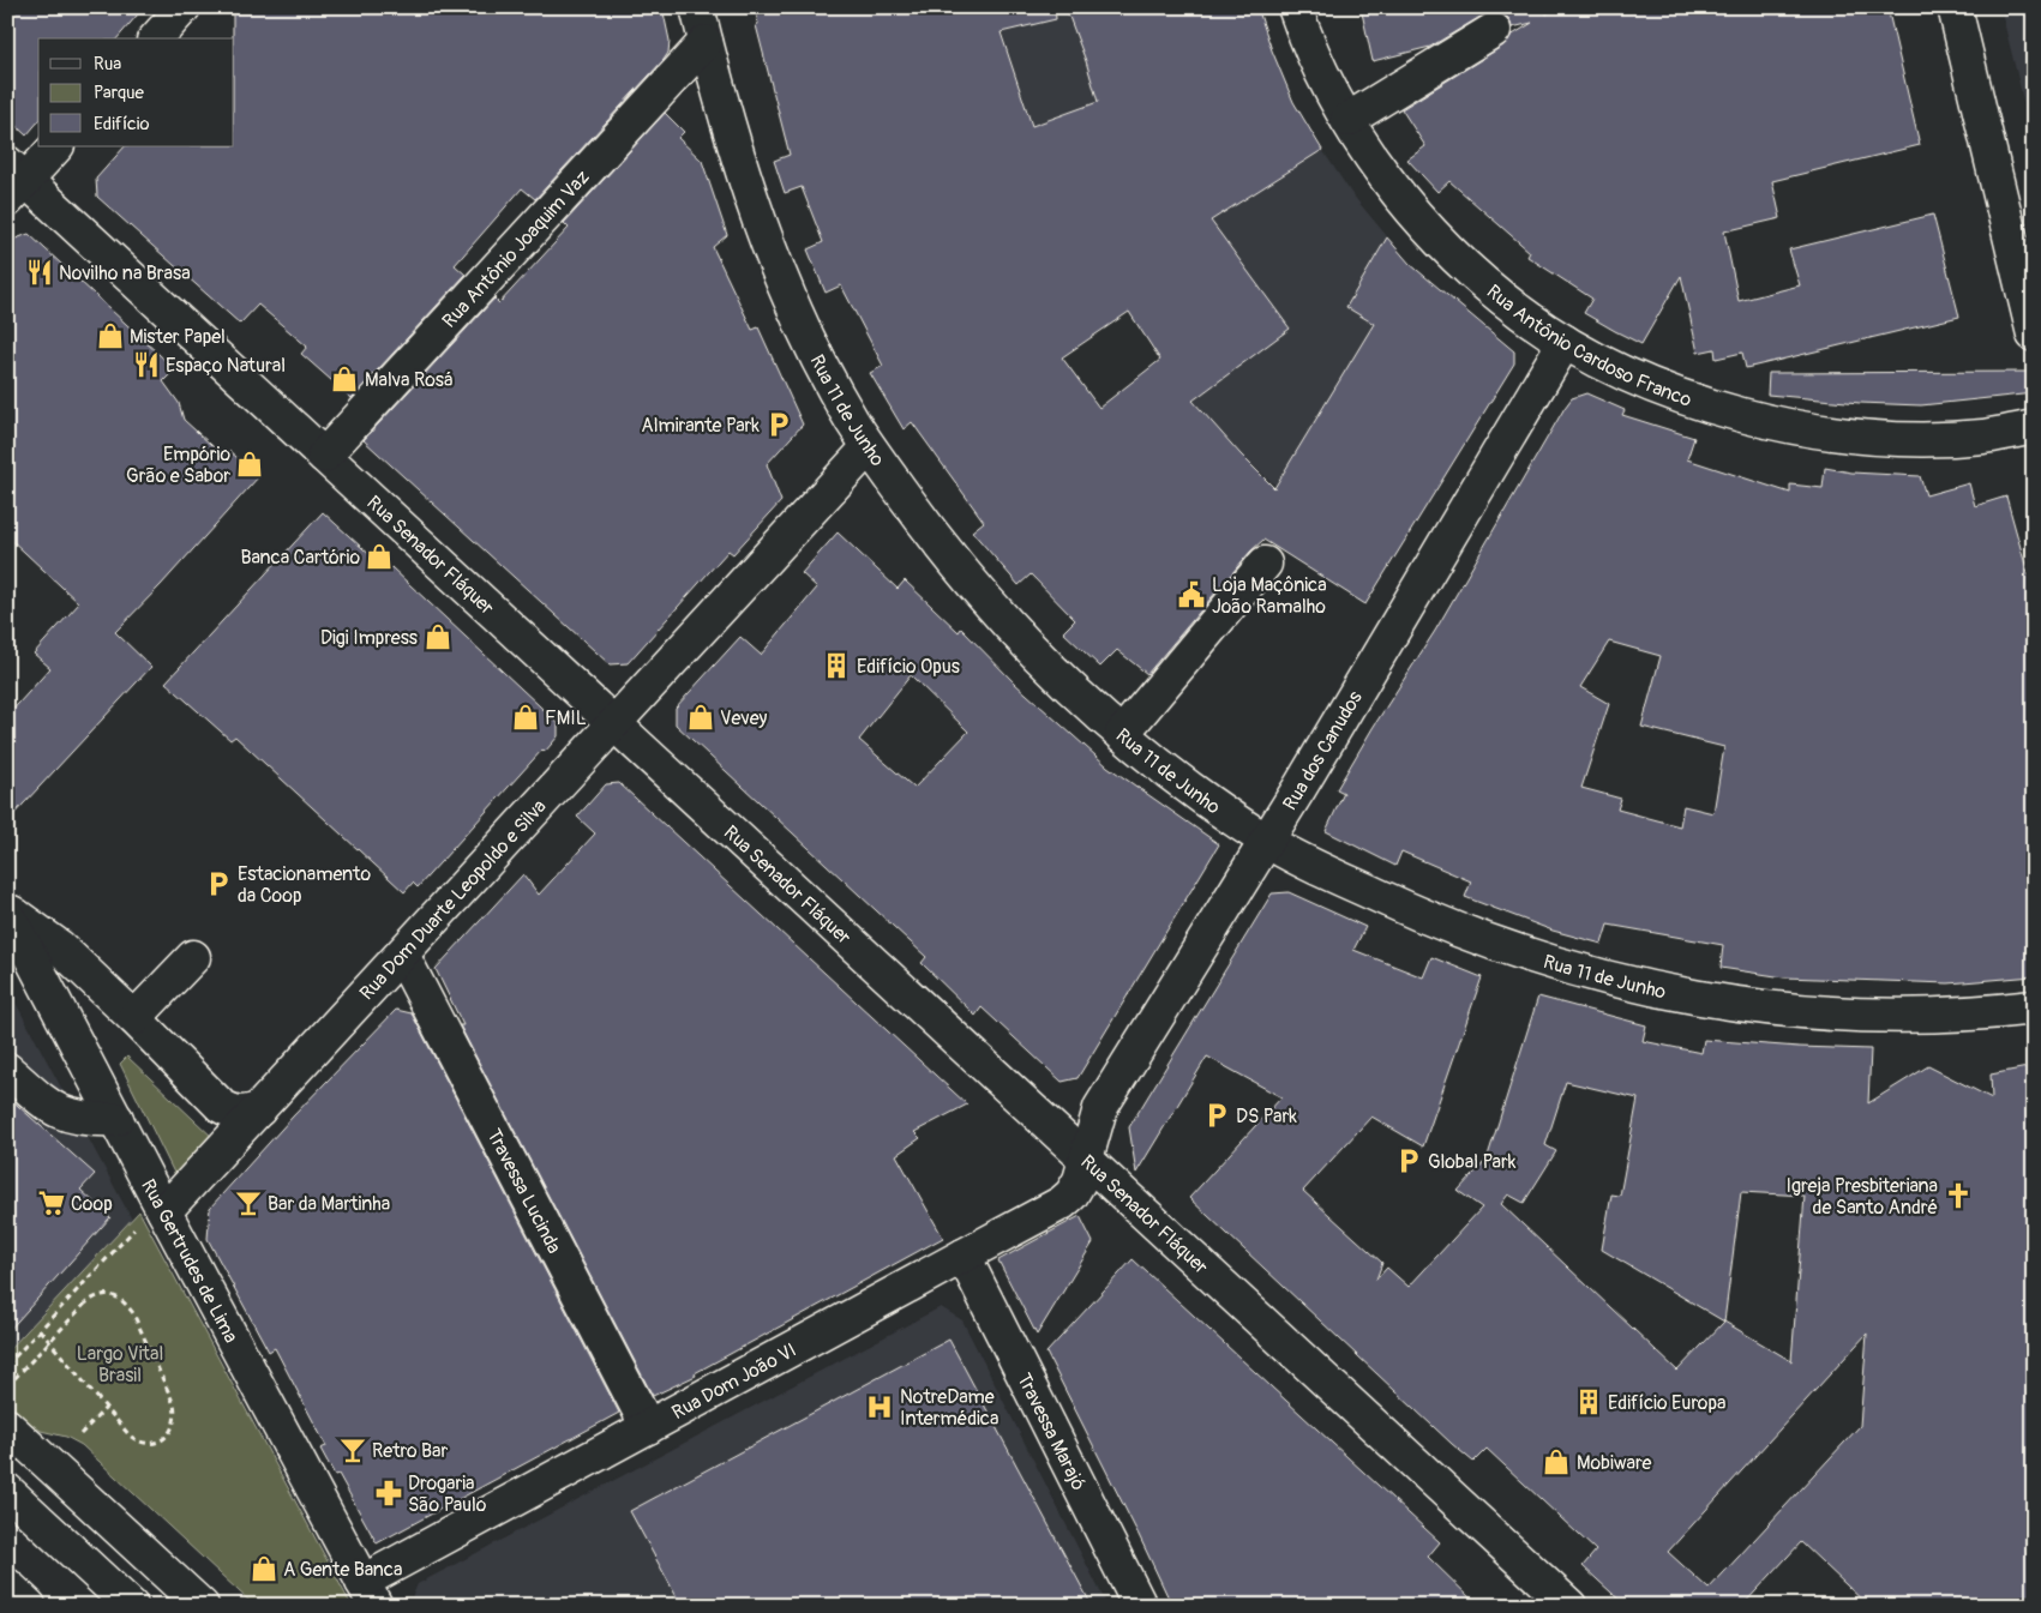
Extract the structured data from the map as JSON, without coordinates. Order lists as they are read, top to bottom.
{
  "streets": {
    "main road": [
      "Rua Antônio Joaquim Vaz",
      "Rua Antônio Cardoso Franco",
      "Rua 11 de Junho",
      "Rua Senador Fláquer",
      "Rua dos Canudos",
      "Rua Dom Duarte Leopoldo e Silva",
      "Travessa Lucinda",
      "Rua Gertrudes de Lima",
      "Rua Dom João VI",
      "Travessa Marajó"
    ]
  },
  "crossings": [
    ["Rua Antônio Joaquim Vaz", "Rua 11 de Junho"],
    ["Rua Antônio Joaquim Vaz", "Rua Senador Fláquer"],
    ["Rua Antônio Cardoso Franco", "Rua dos Canudos"],
    ["Rua 11 de Junho", "Rua dos Canudos"],
    ["Rua 11 de Junho", "Rua Dom Duarte Leopoldo e Silva"],
    ["Rua Senador Fláquer", "Rua dos Canudos"],
    ["Rua Senador Fláquer", "Rua Dom Duarte Leopoldo e Silva"],
    ["Rua Senador Fláquer", "Rua Dom João VI"],
    ["Rua dos Canudos", "Rua Dom João VI"],
    ["Rua Dom Duarte Leopoldo e Silva", "Travessa Lucinda"],
    ["Rua Dom Duarte Leopoldo e Silva", "Rua Gertrudes de Lima"],
    ["Travessa Lucinda", "Rua Dom João VI"],
    ["Rua Gertrudes de Lima", "Rua Dom João VI"],
    ["Rua Dom João VI", "Travessa Marajó"]
  ],
  "parks": ["Largo Vital Brasil"],
  "places": {
    "restaurant": ["Novilho na Brasa", "Espaço Natural"],
    "shop": [
      "Mister Papel",
      "Malva Rosá",
      "Empório Grão e Sabor",
      "Banca Cartório",
      "Digi Impress",
      "FMIL",
      "Vevey",
      "Mobiware",
      "A Gente Banca"
    ],
    "parking": [
      "Almirante Park",
      "Estacionamento da Coop",
      "DS Park",
      "Global Park"
    ],
    "public building": ["Loja Maçônica João Ramalho"],
    "building": ["Edifício Opus", "Edifício Europa"],
    "church": ["Igreja Presbiteriana de Santo André"],
    "supermarket": ["Coop"],
    "bar": ["Bar da Martinha", "Retro Bar"],
    "hospital": ["NotreDame Intermédica"],
    "pharmacy": ["Drogaria São Paulo"]
  },
  "legend": ["Rua", "Parque", "Edifício"]
}
